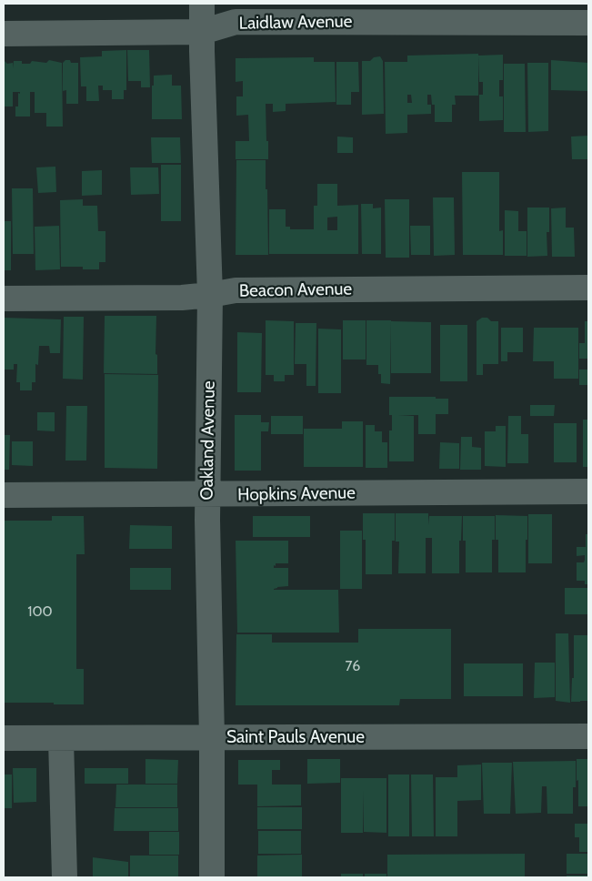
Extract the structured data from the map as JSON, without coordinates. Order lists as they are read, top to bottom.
{
  "streets": {
    "street": [
      "Laidlaw Avenue",
      "Beacon Avenue",
      "Oakland Avenue",
      "Hopkins Avenue",
      "Saint Pauls Avenue"
    ]
  },
  "crossings": [
    ["Laidlaw Avenue", "Oakland Avenue"],
    ["Beacon Avenue", "Oakland Avenue"],
    ["Oakland Avenue", "Hopkins Avenue"],
    ["Oakland Avenue", "Saint Pauls Avenue"]
  ],
  "house_numbers": ["100", "76"]
}
